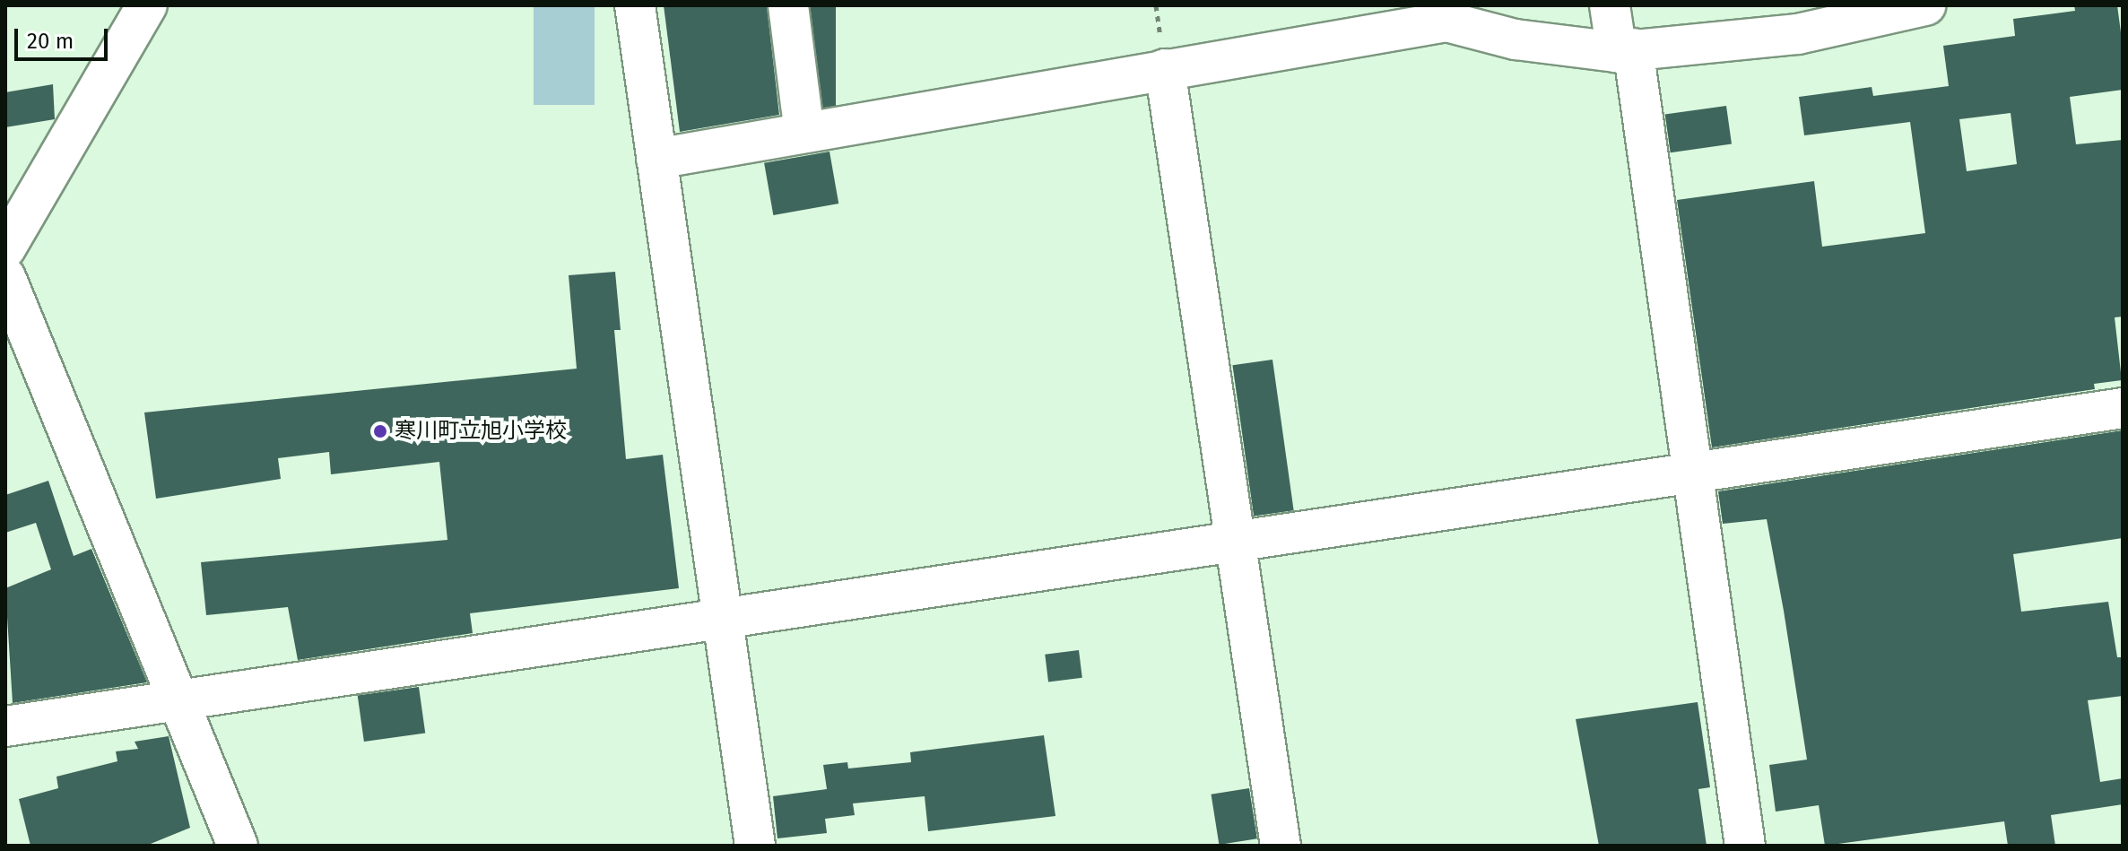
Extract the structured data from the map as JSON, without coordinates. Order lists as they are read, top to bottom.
{
  "places": ["寒川町立旭小学校"],
  "scale_bar": "20 m"
}
